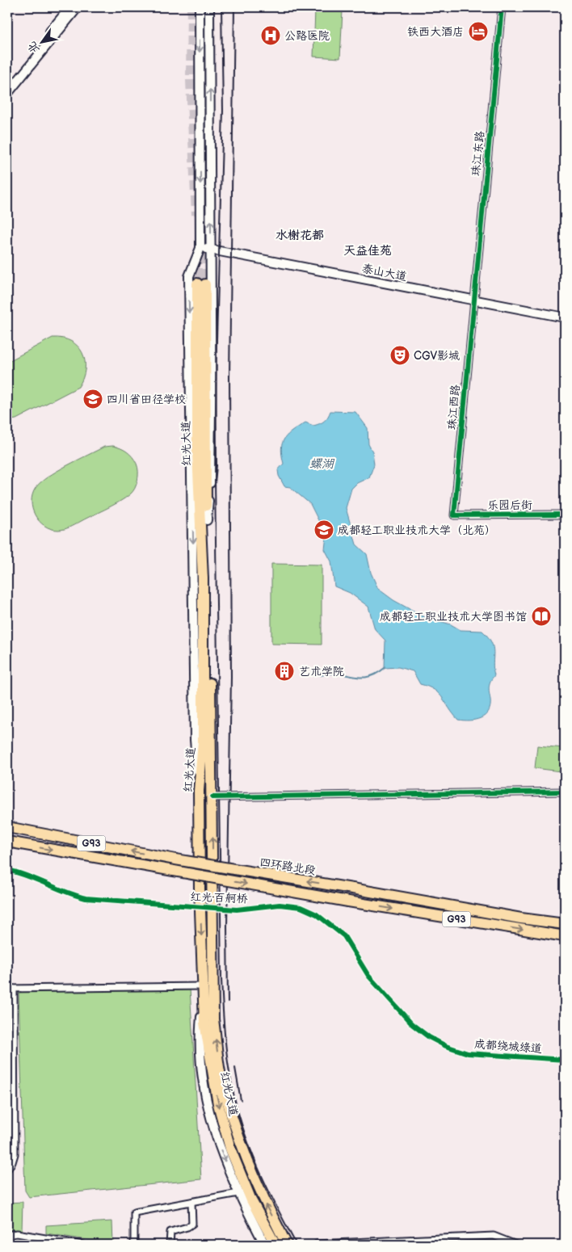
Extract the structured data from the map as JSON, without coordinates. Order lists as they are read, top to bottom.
{
  "streets": {
    "highway": ["红光大道", "G93", "四环路北段"],
    "main road": ["泰山大道"],
    "street": ["珠江东路", "珠江西路", "乐园后街"],
    "cycle path": ["红光·百舸桥"]
  },
  "crossings": [
    ["珠江东路", "泰山大道"],
    ["珠江东路", "珠江西路"],
    ["泰山大道", "珠江西路"],
    ["珠江西路", "乐园后街"]
  ],
  "districts": ["水榭花都", "天益佳苑"],
  "water": ["螺湖"],
  "places": {
    "hotel": ["铁西大酒店"],
    "hospital": ["公路医院"],
    "theatre": ["CGV影城"],
    "school or university": ["四川省田径学校", "成都轻工职业技术大学（北苑）"],
    "library": ["成都轻工职业技术大学图书馆"],
    "building": ["艺术学院"]
  },
  "north": "bottom left"
}
